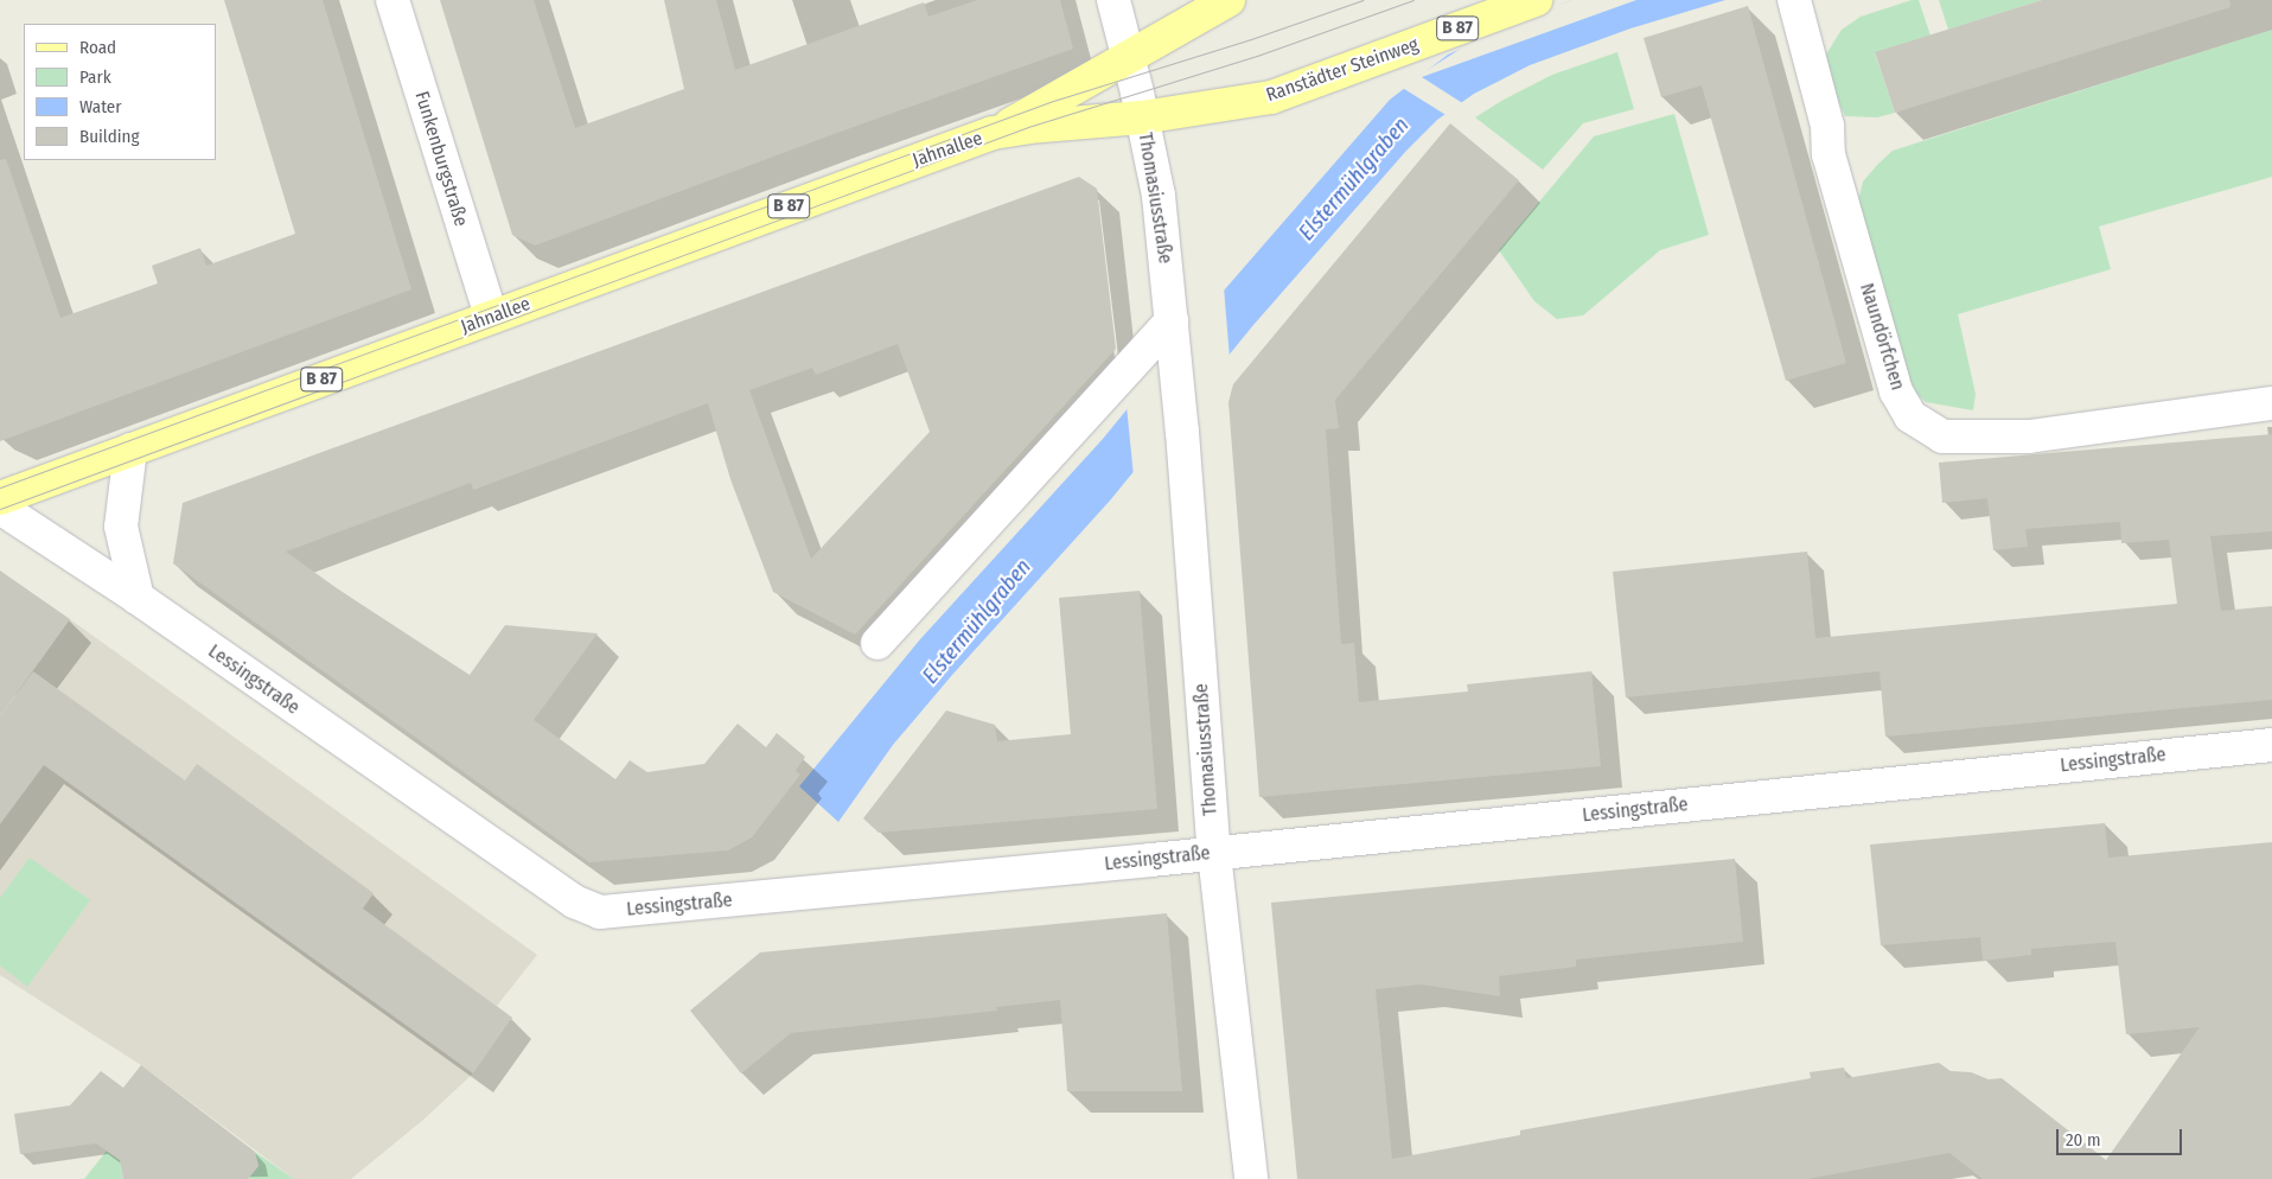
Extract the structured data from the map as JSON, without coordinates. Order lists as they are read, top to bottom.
{
  "streets": {
    "main road": ["B 87", "Ranstädter Steinweg", "Jahnallee"],
    "street": [
      "Funkenburgstraße",
      "Thomasiusstraße",
      "Naundörfchen",
      "Lessingstraße"
    ]
  },
  "crossings": [
    ["B 87", "Jahnallee"],
    ["B 87", "Thomasiusstraße"],
    ["Ranstädter Steinweg", "Jahnallee"],
    ["Ranstädter Steinweg", "Thomasiusstraße"],
    ["Jahnallee", "Funkenburgstraße"],
    ["Jahnallee", "Thomasiusstraße"],
    ["Thomasiusstraße", "Lessingstraße"]
  ],
  "water": ["Elstermühlgraben"],
  "legend": [
    "Road",
    "Park",
    "Water",
    "Building"
  ],
  "scale_bar": "20 m"
}
